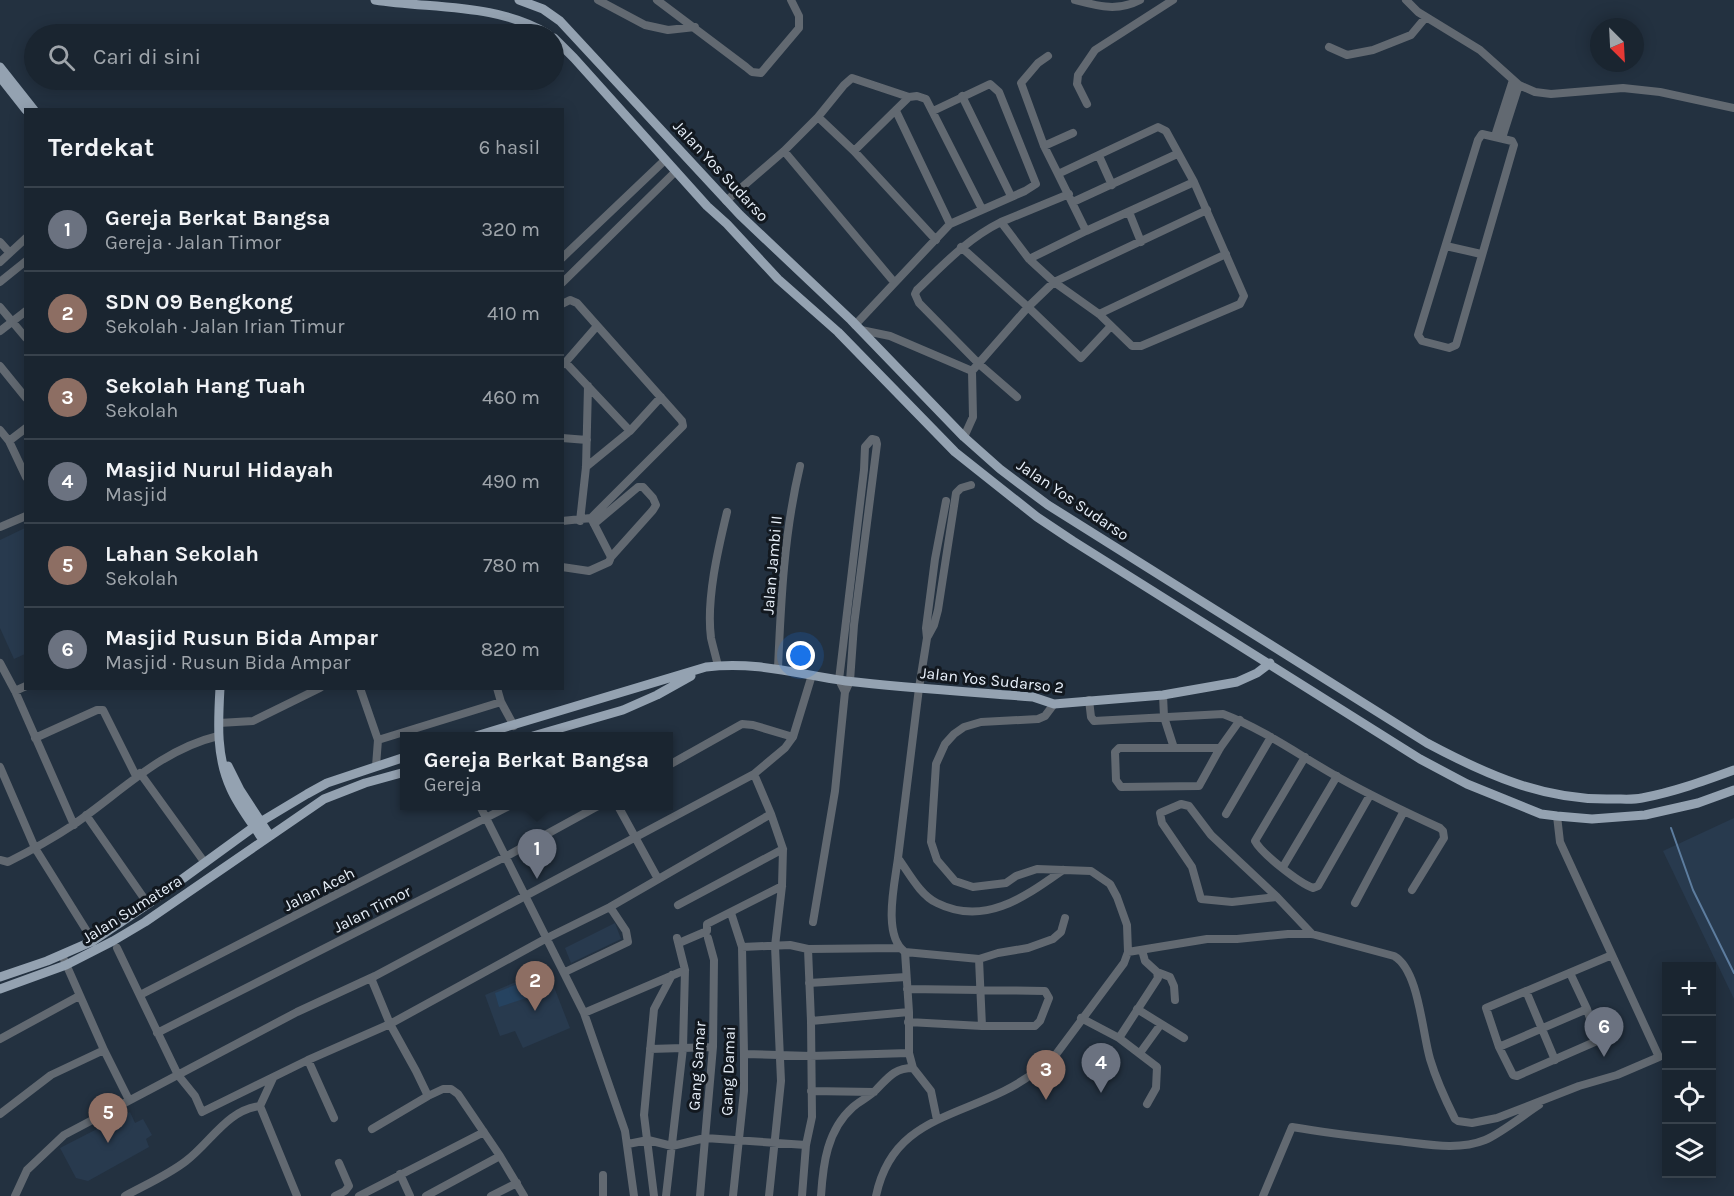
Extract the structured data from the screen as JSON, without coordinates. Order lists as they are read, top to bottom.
{
  "streets": {
    "main road": ["Jalan Yos Sudarso", "Jalan Yos Sudarso 2", "Jalan Sumatera"],
    "street": [
      "Jalan Jambi II",
      "Jalan Aceh",
      "Jalan Timor",
      "Gang Samar",
      "Gang Damai"
    ]
  },
  "crossings": [
    ["Jalan Yos Sudarso", "Jalan Yos Sudarso 2"],
    ["Jalan Jambi II", "Jalan Yos Sudarso 2"]
  ],
  "north": "bottom right",
  "page": {
    "search": "Cari di sini",
    "heading": ["Terdekat", "6 hasil"],
    "list": [
      {
        "mark": "1",
        "name": "Gereja Berkat Bangsa",
        "note": "Gereja · Jalan Timor",
        "value": "320 m"
      },
      {
        "mark": "2",
        "name": "SDN 09 Bengkong",
        "note": "Sekolah · Jalan Irian Timur",
        "value": "410 m"
      },
      {
        "mark": "3",
        "name": "Sekolah Hang Tuah",
        "note": "Sekolah",
        "value": "460 m"
      },
      {
        "mark": "4",
        "name": "Masjid Nurul Hidayah",
        "note": "Masjid",
        "value": "490 m"
      },
      {
        "mark": "5",
        "name": "Lahan Sekolah",
        "note": "Sekolah",
        "value": "780 m"
      },
      {
        "mark": "6",
        "name": "Masjid Rusun Bida Ampar",
        "note": "Masjid · Rusun Bida Ampar",
        "value": "820 m"
      }
    ],
    "popup": ["Gereja Berkat Bangsa", "Gereja"],
    "pins": [
      "1",
      "2",
      "6",
      "4",
      "3",
      "5"
    ],
    "map_buttons": ["+", "−"]
  }
}
